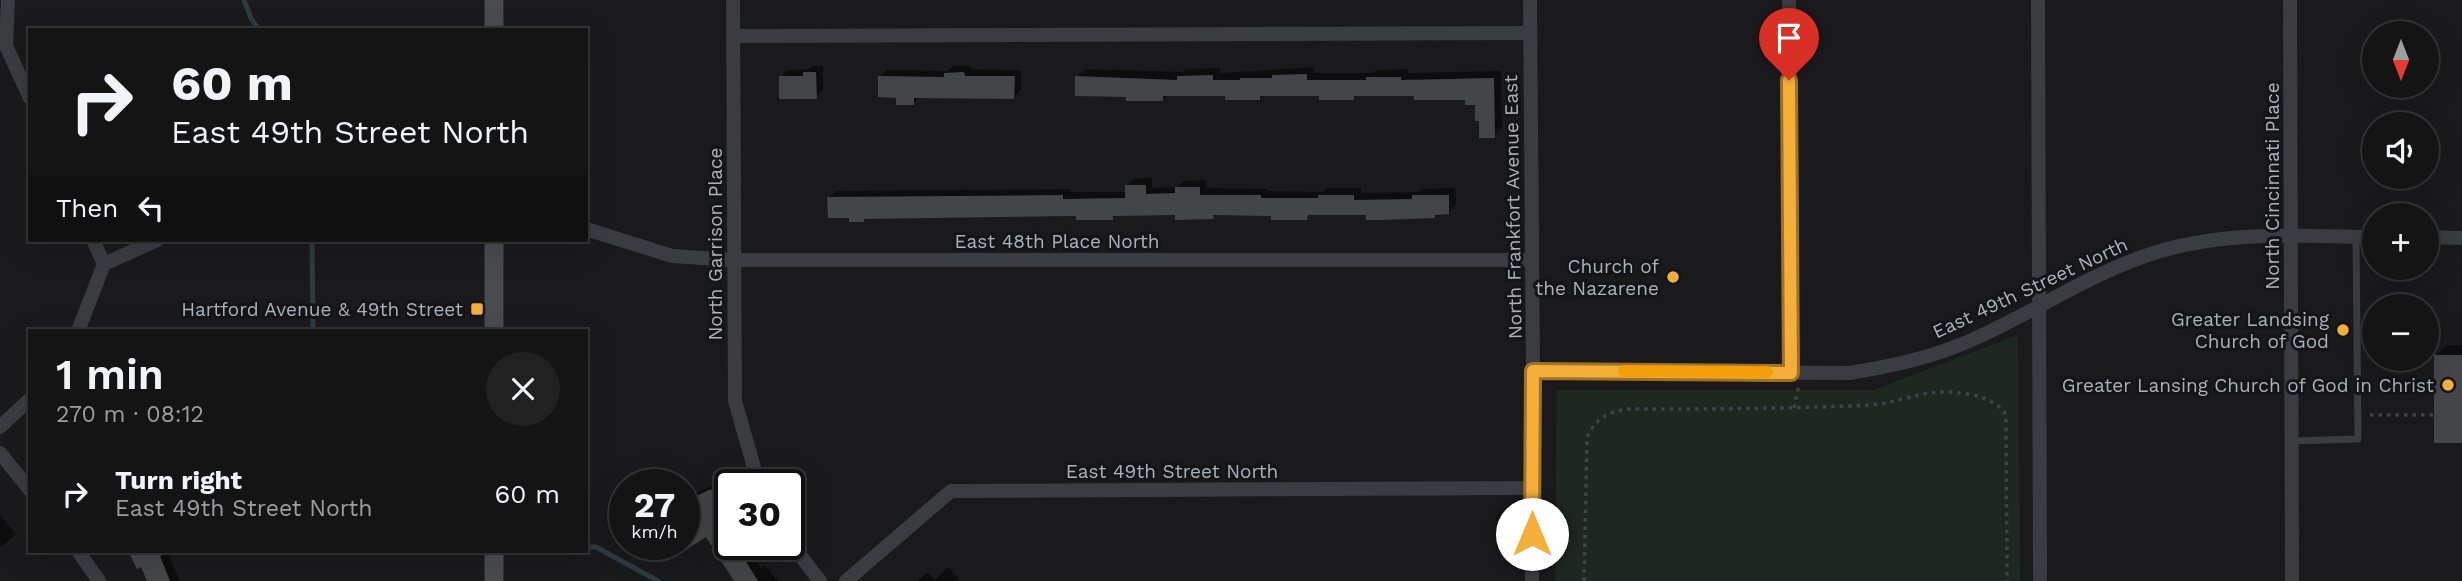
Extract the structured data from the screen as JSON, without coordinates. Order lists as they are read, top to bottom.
{
  "streets": {
    "street": [
      "North Cincinnati Place",
      "North Frankfort Avenue East",
      "East 48th Place North",
      "North Garrison Place",
      "East 49th Street North"
    ]
  },
  "crossings": [
    ["North Cincinnati Place", "East 49th Street North"],
    ["North Frankfort Avenue East", "East 48th Place North"],
    ["North Frankfort Avenue East", "East 49th Street North"],
    ["East 48th Place North", "North Garrison Place"]
  ],
  "places": {
    "other": ["Church of the Nazarene", "Greater Landsing Church of God", "Greater Lansing Church of God in Christ"],
    "transit": ["Hartford Avenue & 49th Street"]
  },
  "north": "bottom",
  "page": {
    "map_buttons": ["+", "−"],
    "turn": ["60 m", "East 49th Street North"],
    "then": "Then",
    "heading": ["1 min", "270 m · 08:12"],
    "list": [
      {
        "name": "Turn right",
        "note": "East 49th Street North",
        "value": "60 m"
      }
    ],
    "speed": "27 km/h",
    "limit": "30"
  }
}
